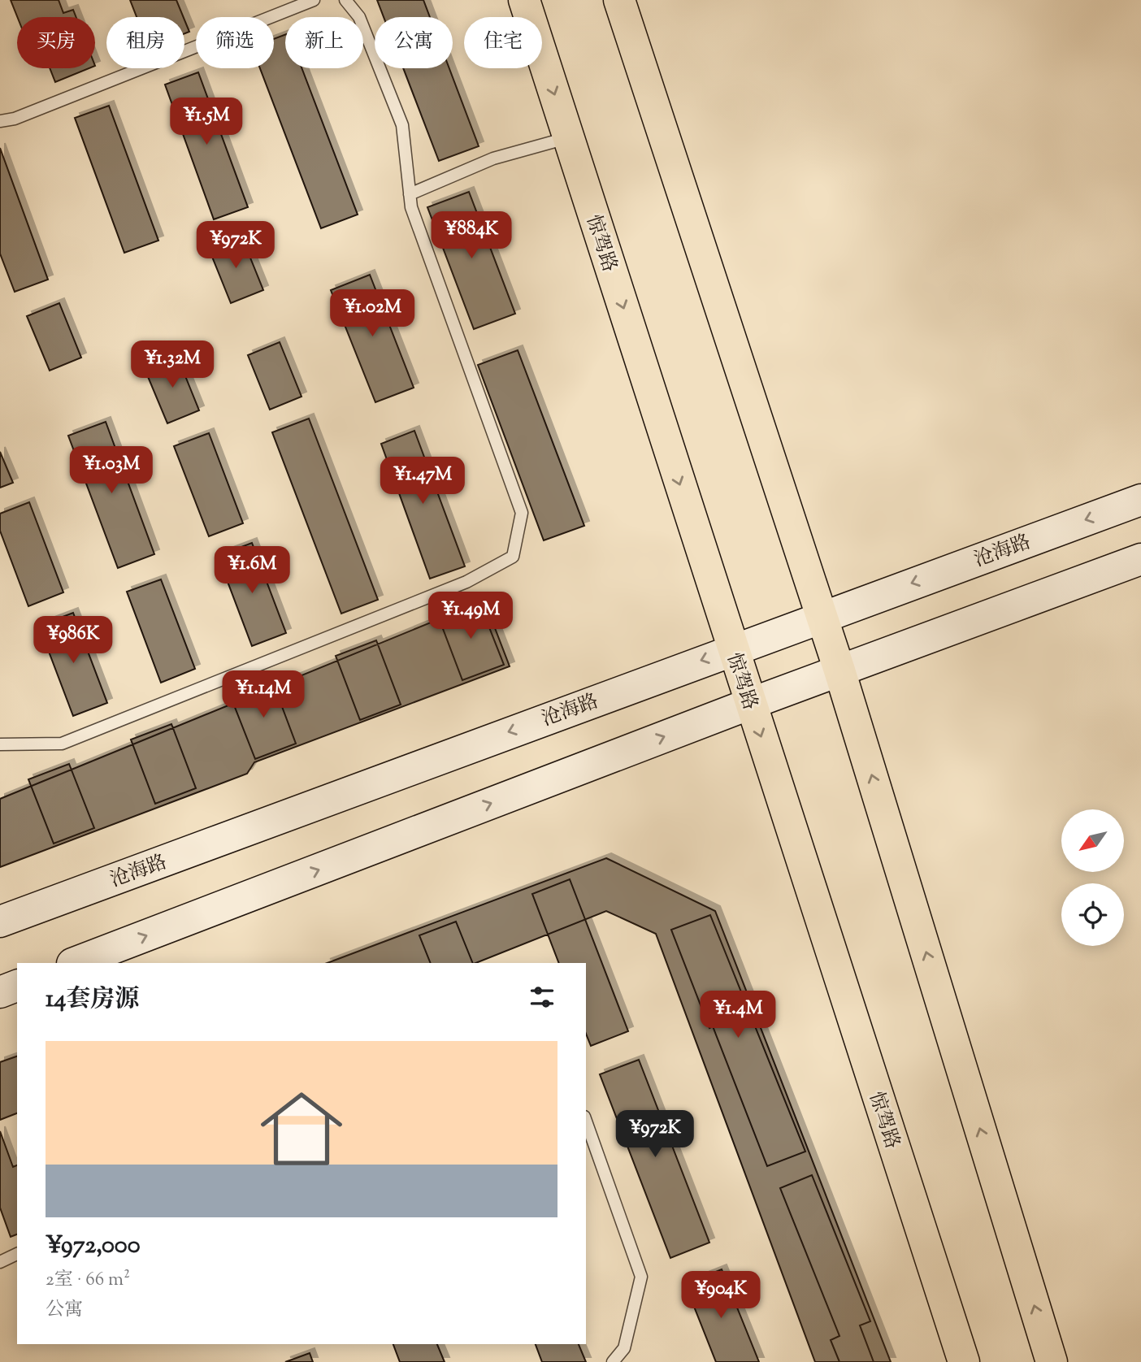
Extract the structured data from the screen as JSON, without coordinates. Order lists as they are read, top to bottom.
{
  "streets": {
    "main road": ["惊驾路", "沧海路"]
  },
  "crossings": [
    ["惊驾路", "沧海路"]
  ],
  "north": "bottom left",
  "page": {
    "chip": [
      "买房",
      "租房",
      "筛选",
      "新上",
      "公寓",
      "住宅"
    ],
    "price": [
      "¥1.5M",
      "¥884K",
      "¥972K",
      "¥1.02M",
      "¥1.32M",
      "¥1.03M",
      "¥1.47M",
      "¥1.6M",
      "¥1.49M",
      "¥986K",
      "¥1.14M",
      "¥1.4M",
      "¥972K",
      "¥904K"
    ],
    "heading": "14套房源",
    "list": [
      {
        "name": "¥972,000",
        "note": "2室 · 66 m² · 公寓"
      }
    ]
  }
}
